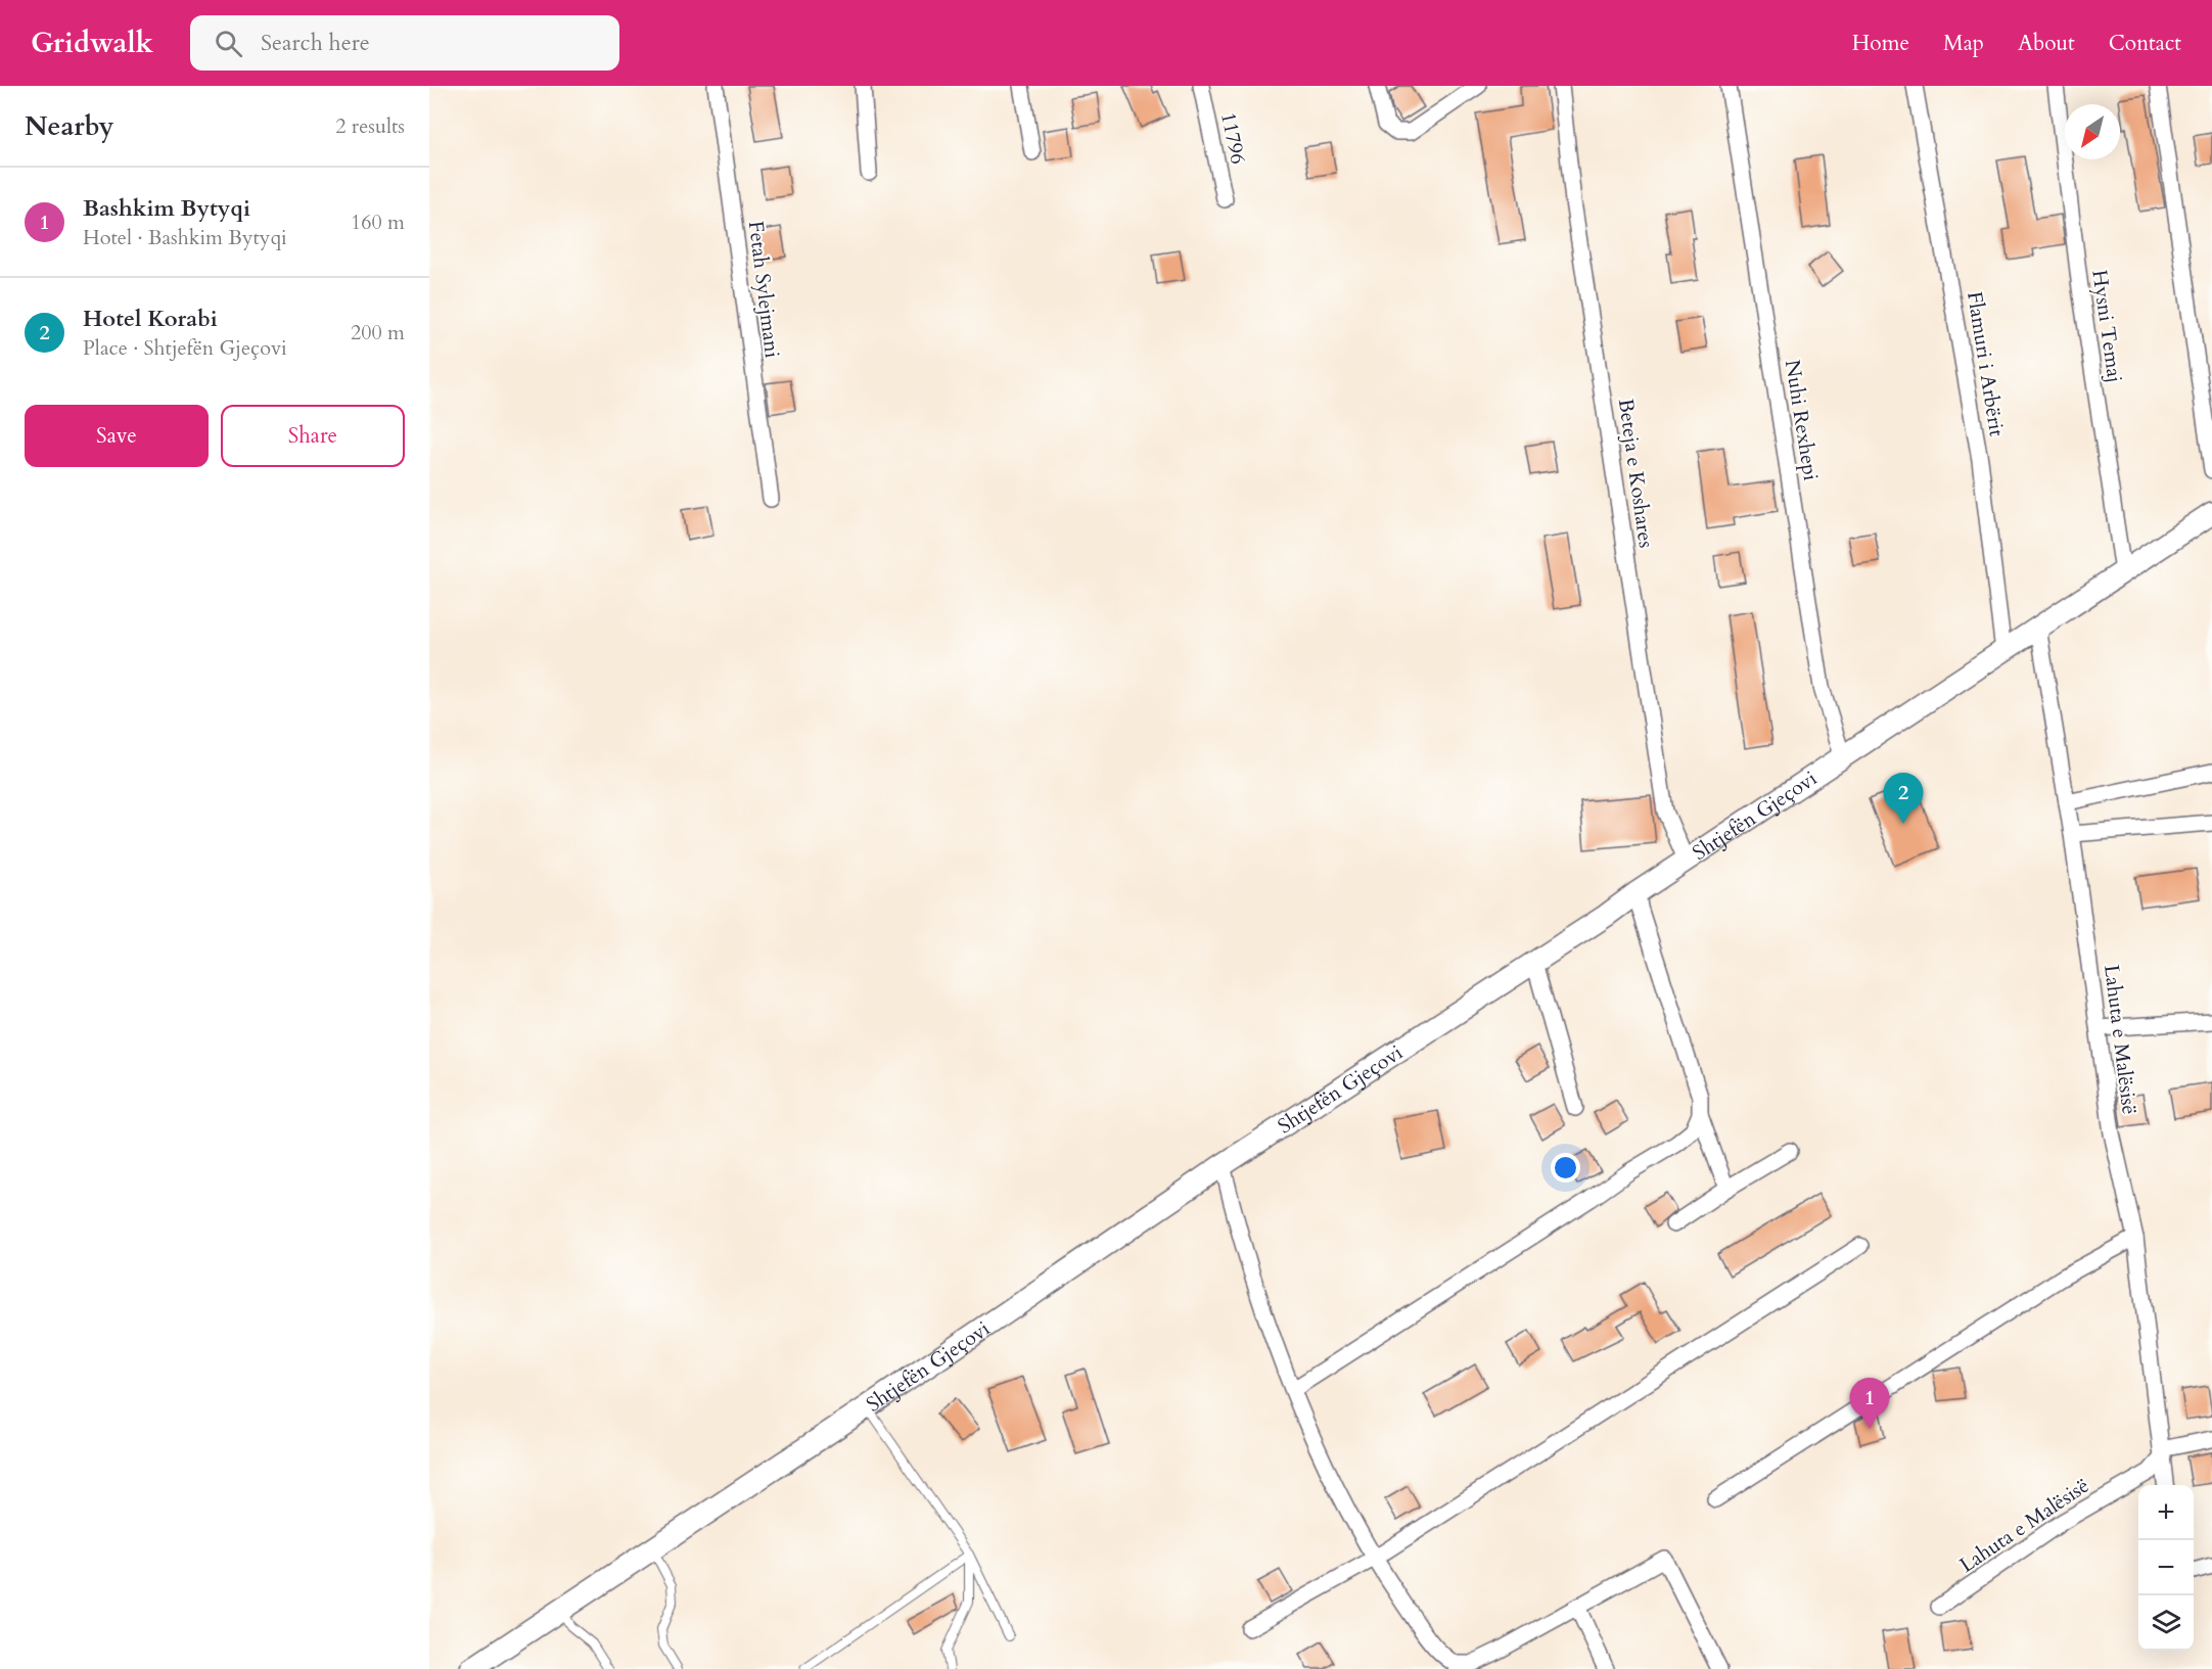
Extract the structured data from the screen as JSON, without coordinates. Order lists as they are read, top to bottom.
{
  "streets": {
    "street": [
      "11796",
      "Fetah Sylejmani",
      "Hysni Temaj",
      "Flamuri i Arbërit",
      "Nuhi Rexhepi",
      "Beteja e Koshares",
      "Shtjefën Gjeçovi",
      "Lahuta e Malësisë"
    ]
  },
  "crossings": [
    ["Hysni Temaj", "Shtjefën Gjeçovi"],
    ["Flamuri i Arbërit", "Shtjefën Gjeçovi"],
    ["Nuhi Rexhepi", "Shtjefën Gjeçovi"],
    ["Beteja e Koshares", "Shtjefën Gjeçovi"],
    ["Shtjefën Gjeçovi", "Lahuta e Malësisë"]
  ],
  "north": "bottom left",
  "page": {
    "header": "Gridwalk",
    "search": "Search here",
    "nav": [
      "Home",
      "Map",
      "About",
      "Contact"
    ],
    "heading": ["Nearby", "2 results"],
    "list": [
      {
        "mark": "1",
        "name": "Bashkim Bytyqi",
        "note": "Hotel · Bashkim Bytyqi",
        "value": "160 m"
      },
      {
        "mark": "2",
        "name": "Hotel Korabi",
        "note": "Place · Shtjefën Gjeçovi",
        "value": "200 m"
      }
    ],
    "buttons": ["Save", "Share"],
    "pins": ["2", "1"],
    "map_buttons": ["+", "−"]
  }
}
